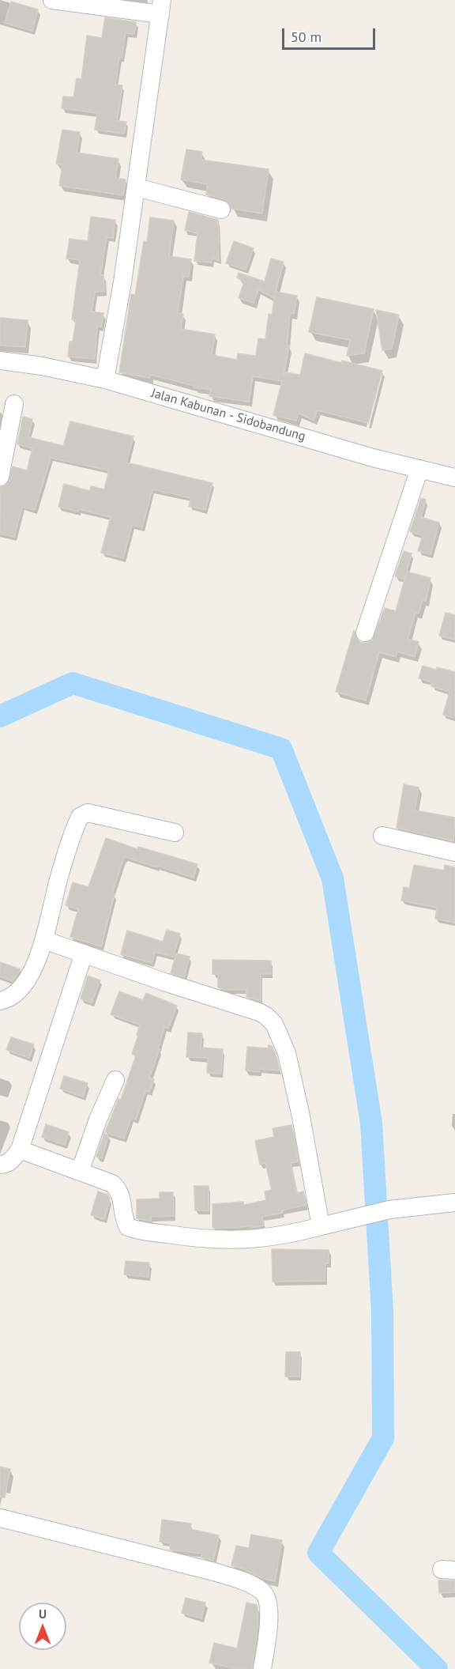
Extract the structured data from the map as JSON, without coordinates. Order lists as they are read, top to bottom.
{
  "streets": {
    "street": ["Jalan Kabunan - Sidobandung"]
  },
  "scale_bar": "50 m",
  "north": "top"
}
